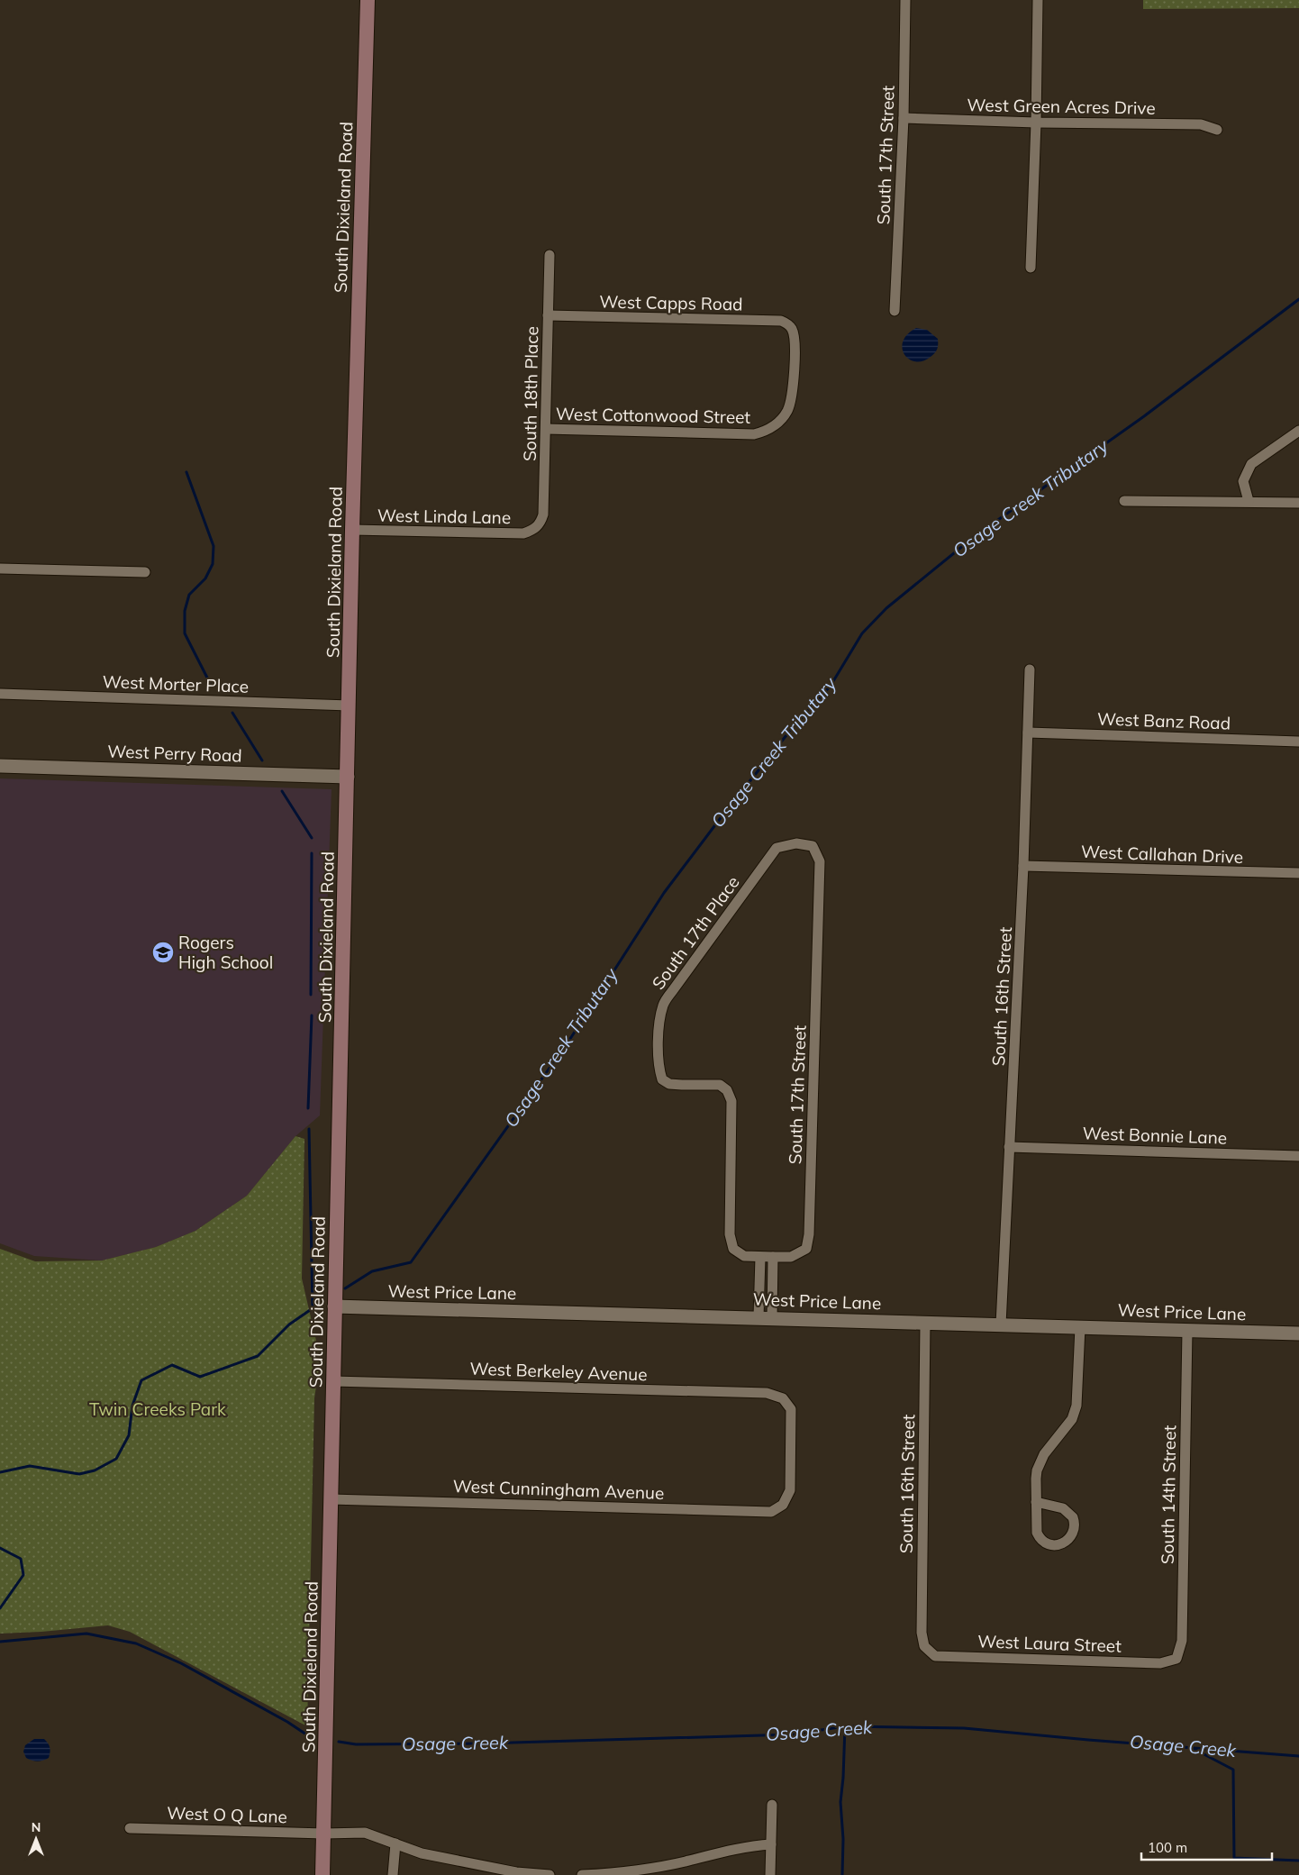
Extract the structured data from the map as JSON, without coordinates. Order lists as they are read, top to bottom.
{
  "streets": {
    "main road": ["South Dixieland Road"],
    "street": [
      "West Green Acres Drive",
      "South 17th Street",
      "West Capps Road",
      "South 18th Place",
      "West Cottonwood Street",
      "West Linda Lane",
      "West Morter Place",
      "West Banz Road",
      "West Perry Road",
      "West Callahan Drive",
      "South 17th Place",
      "South 16th Street",
      "West Bonnie Lane",
      "West Price Lane",
      "West Berkeley Avenue",
      "West Cunningham Avenue",
      "South 14th Street",
      "West Laura Street",
      "West O Q Lane"
    ]
  },
  "crossings": [
    ["West Green Acres Drive", "South 17th Street"],
    ["South 17th Street", "South 17th Place"],
    ["South Dixieland Road", "West Linda Lane"],
    ["South Dixieland Road", "West Morter Place"],
    ["South Dixieland Road", "West Perry Road"],
    ["South Dixieland Road", "West Price Lane"],
    ["South Dixieland Road", "West Berkeley Avenue"],
    ["South Dixieland Road", "West Cunningham Avenue"],
    ["South Dixieland Road", "West O Q Lane"],
    ["West Capps Road", "South 18th Place"],
    ["West Capps Road", "West Cottonwood Street"],
    ["South 18th Place", "West Cottonwood Street"],
    ["South 18th Place", "West Linda Lane"],
    ["West Banz Road", "South 16th Street"],
    ["West Callahan Drive", "South 16th Street"],
    ["South 16th Street", "West Bonnie Lane"],
    ["South 16th Street", "West Price Lane"],
    ["South 16th Street", "West Laura Street"],
    ["West Price Lane", "South 14th Street"],
    ["West Berkeley Avenue", "West Cunningham Avenue"],
    ["South 14th Street", "West Laura Street"]
  ],
  "water": ["Osage Creek Tributary", "Osage Creek"],
  "parks": ["Twin Creeks Park"],
  "places": {
    "school or university": ["Rogers High School"]
  },
  "scale_bar": "100 m",
  "north": "top"
}
